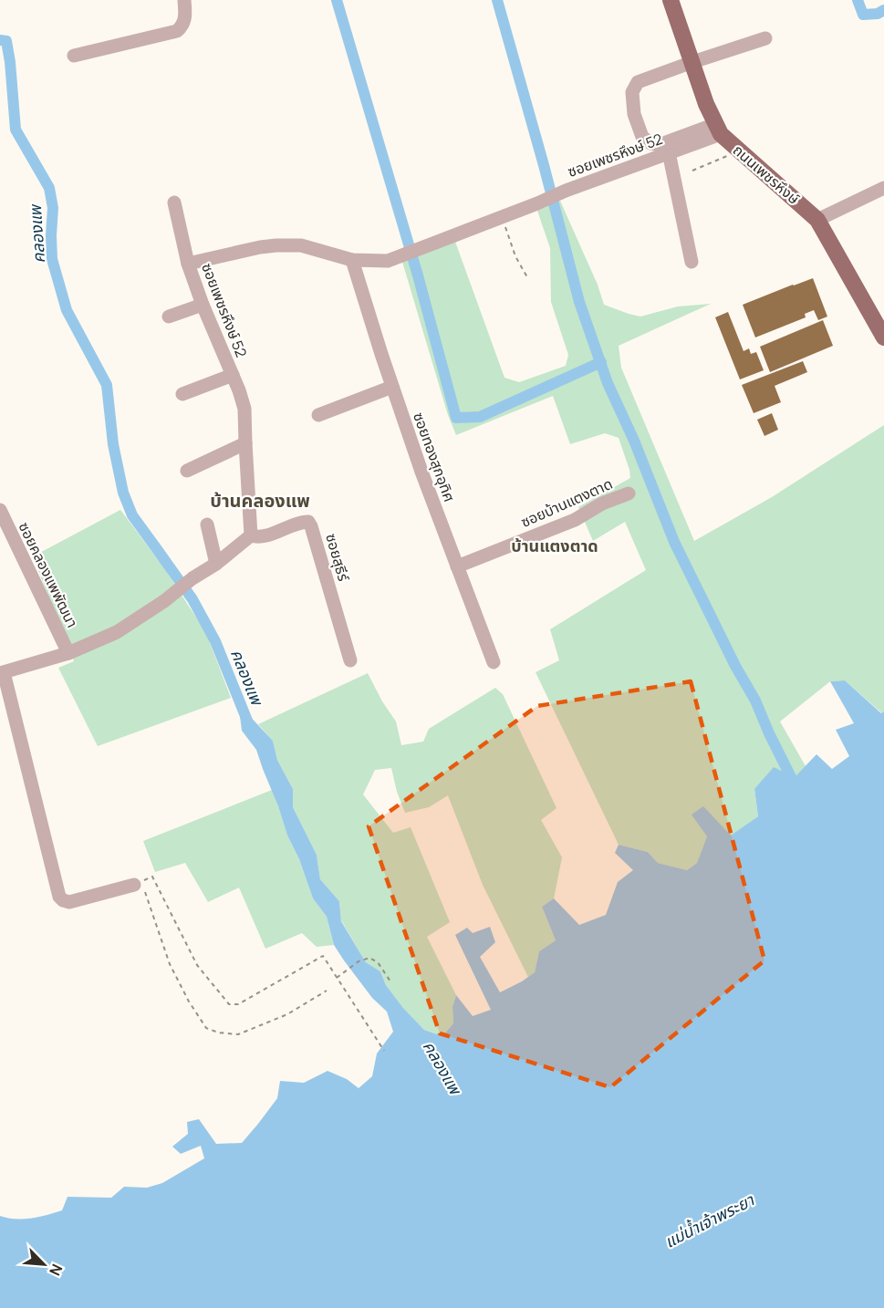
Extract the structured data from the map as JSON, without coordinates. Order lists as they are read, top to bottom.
{
  "streets": {
    "main road": ["ถนนเพชรหึงษ์"],
    "street": [
      "ซอยเพชรหึงษ์ 52",
      "ซอยทองสุกอุทิศ",
      "ซอยบ้านแตงตาด",
      "ซอยสุธีร์",
      "ซอยคลองแพพัฒนา"
    ]
  },
  "crossings": [
    ["ซอยเพชรหึงษ์ 52", "ถนนเพชรหึงษ์"],
    ["ซอยเพชรหึงษ์ 52", "ซอยทองสุกอุทิศ"],
    ["ซอยเพชรหึงษ์ 52", "ซอยสุธีร์"],
    ["ซอยทองสุกอุทิศ", "ซอยบ้านแตงตาด"]
  ],
  "districts": ["บ้านคลองแพ", "บ้านแตงตาด"],
  "water": ["คลองแพ", "แม่น้ำเจ้าพระยา"],
  "north": "bottom right"
}
